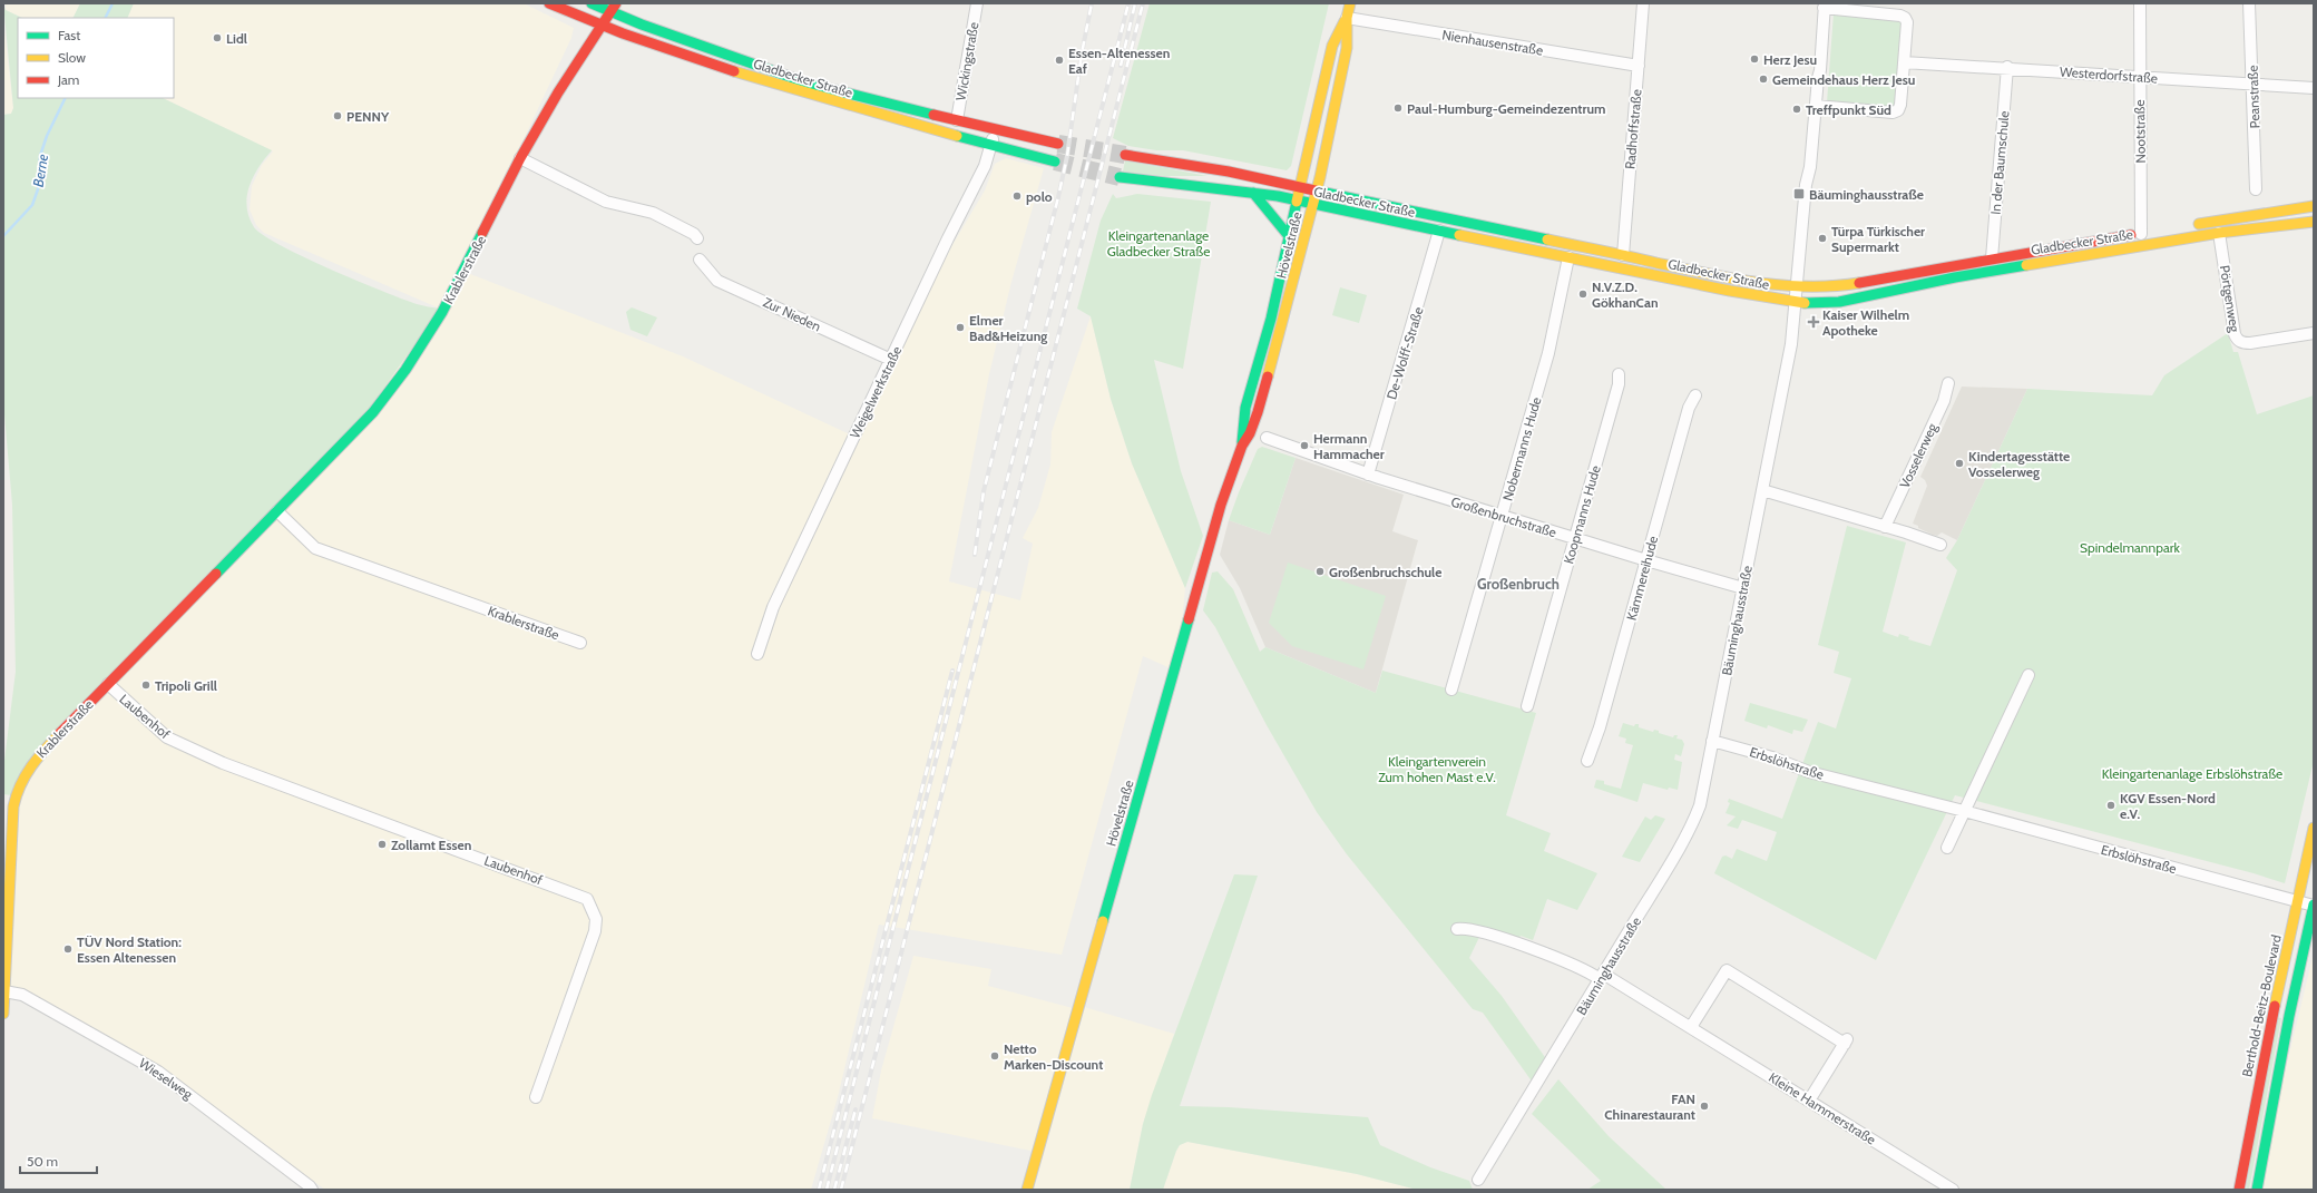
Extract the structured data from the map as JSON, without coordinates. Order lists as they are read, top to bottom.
{
  "streets": {
    "main road": [
      "Gladbecker Straße",
      "Hövelstraße",
      "Krablerstraße",
      "Berthold-Beitz-Boulevard"
    ],
    "street": [
      "Nienhausenstraße",
      "Wickingstraße",
      "Westerdorfstraße",
      "Peanstraße",
      "Radhoffstraße",
      "Nootstraße",
      "In der Baumschule",
      "Pörtgenweg",
      "Zur Nieden",
      "De-Wolff-Straße",
      "Weigelwerkstraße",
      "Nobermanns Hude",
      "Vosselerweg",
      "Koopmanns Hude",
      "Großenbruchstraße",
      "Kämmereihude",
      "Bäuminghausstraße",
      "Laubenhof",
      "Erbslöhstraße",
      "Wieselweg",
      "Kleine Hammerstraße"
    ]
  },
  "crossings": [
    ["Nienhausenstraße", "Radhoffstraße"],
    ["Nienhausenstraße", "Hövelstraße"],
    ["Wickingstraße", "Gladbecker Straße"],
    ["Westerdorfstraße", "Peanstraße"],
    ["Westerdorfstraße", "Nootstraße"],
    ["Westerdorfstraße", "In der Baumschule"],
    ["Gladbecker Straße", "Radhoffstraße"],
    ["Gladbecker Straße", "Nootstraße"],
    ["Gladbecker Straße", "In der Baumschule"],
    ["Gladbecker Straße", "Hövelstraße"],
    ["Gladbecker Straße", "Krablerstraße"],
    ["Gladbecker Straße", "Pörtgenweg"],
    ["Gladbecker Straße", "De-Wolff-Straße"],
    ["Gladbecker Straße", "Weigelwerkstraße"],
    ["Gladbecker Straße", "Nobermanns Hude"],
    ["Gladbecker Straße", "Bäuminghausstraße"],
    ["Krablerstraße", "Laubenhof"],
    ["Krablerstraße", "Wieselweg"],
    ["Zur Nieden", "Weigelwerkstraße"],
    ["De-Wolff-Straße", "Großenbruchstraße"],
    ["Nobermanns Hude", "Großenbruchstraße"],
    ["Koopmanns Hude", "Großenbruchstraße"],
    ["Großenbruchstraße", "Kämmereihude"],
    ["Großenbruchstraße", "Bäuminghausstraße"],
    ["Bäuminghausstraße", "Erbslöhstraße"],
    ["Bäuminghausstraße", "Kleine Hammerstraße"],
    ["Erbslöhstraße", "Berthold-Beitz-Boulevard"]
  ],
  "districts": ["Großenbruch"],
  "water": ["Berne"],
  "parks": [
    "Kleingartenanlage Gladbecker Straße",
    "Spindelmannpark",
    "Kleingartenverein Zum hohen Mast e.V.",
    "Kleingartenanlage Erbslöhstraße"
  ],
  "places": {
    "other": [
      "Lidl",
      "Herz Jesu",
      "Essen-Altenessen Eaf",
      "Gemeindehaus Herz Jesu",
      "Paul-Humburg-Gemeindezentrum",
      "Treffpunkt Süd",
      "PENNY",
      "polo",
      "Türpa Türkischer Supermarkt",
      "N.V.Z.D. GökhanCan",
      "Elmer Bad&Heizung",
      "Hermann Hammacher",
      "Kindertagesstätte Vosselerweg",
      "Großenbruchschule",
      "Tripoli Grill",
      "KGV Essen-Nord e.V.",
      "Zollamt Essen",
      "TÜV Nord Station: Essen Altenessen",
      "Netto Marken-Discount",
      "FAN Chinarestaurant"
    ],
    "transit": ["Bäuminghausstraße"],
    "health": ["Kaiser Wilhelm Apotheke"]
  },
  "legend": ["Fast", "Slow", "Jam"],
  "scale_bar": "50 m"
}
